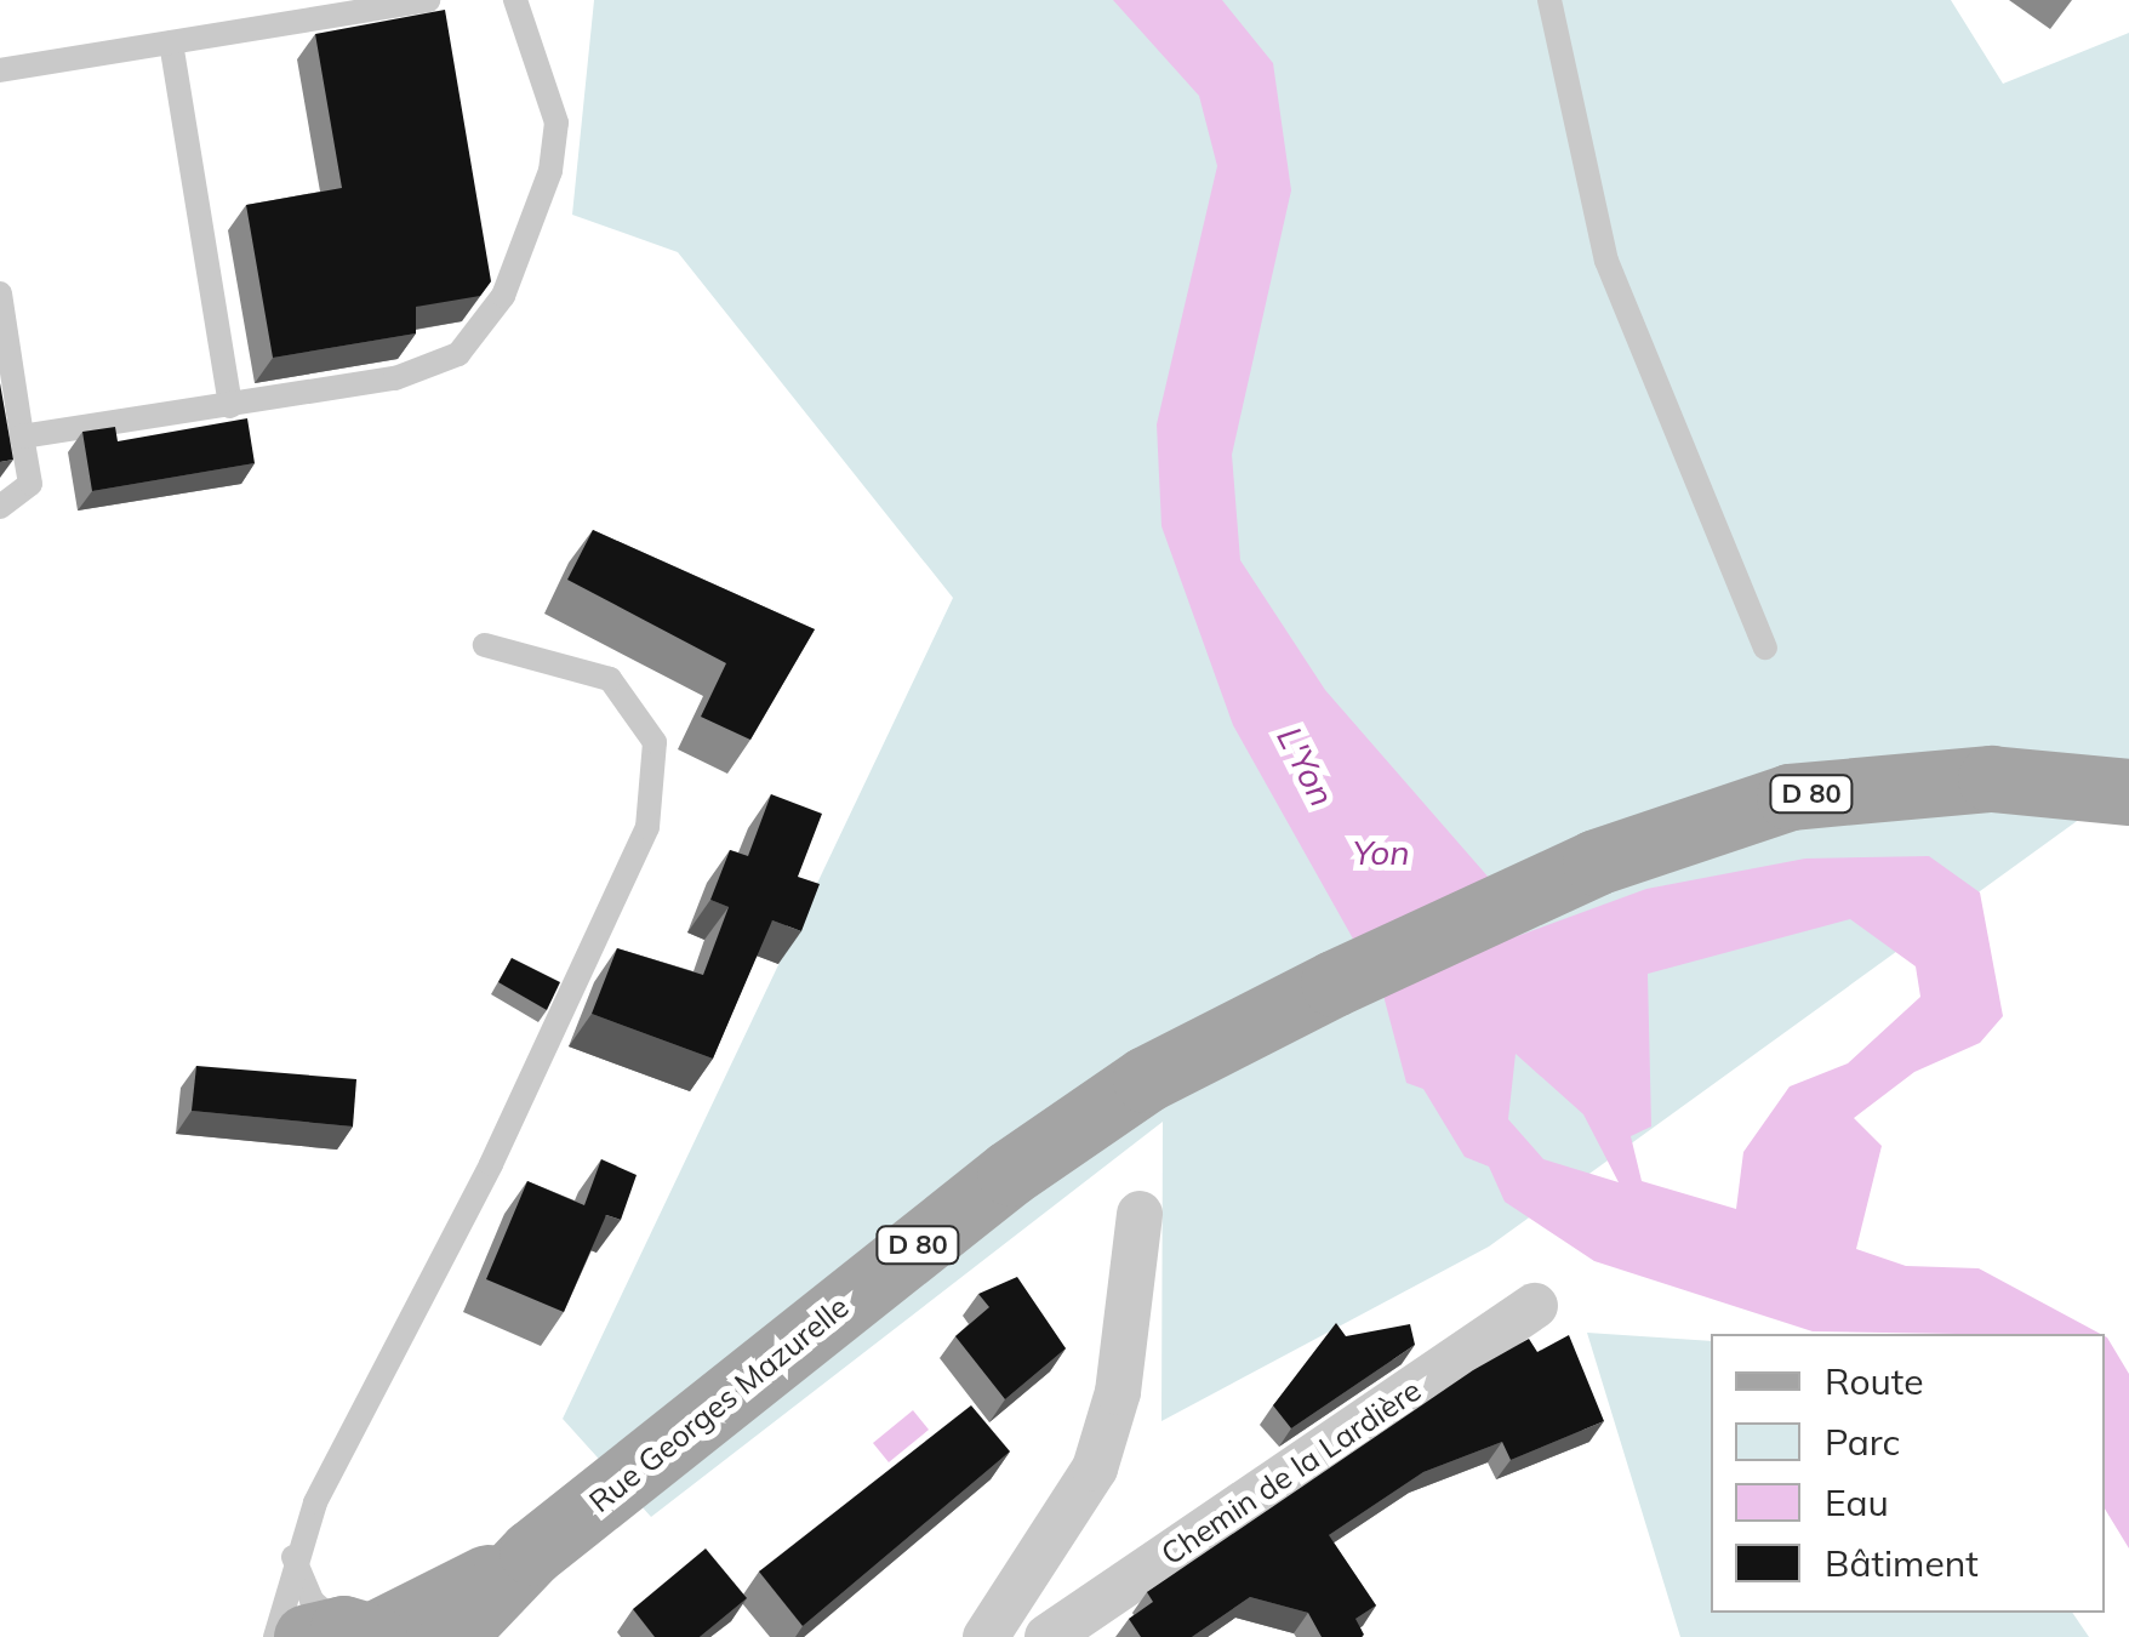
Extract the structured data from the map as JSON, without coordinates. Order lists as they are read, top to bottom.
{
  "streets": {
    "main road": ["D 80", "Rue Georges Mazurelle"],
    "street": ["Chemin de la Lardière"]
  },
  "crossings": [
    ["D 80", "Rue Georges Mazurelle"]
  ],
  "water": ["L'Yon", "Yon"],
  "legend": [
    "Route",
    "Parc",
    "Eau",
    "Bâtiment"
  ]
}
